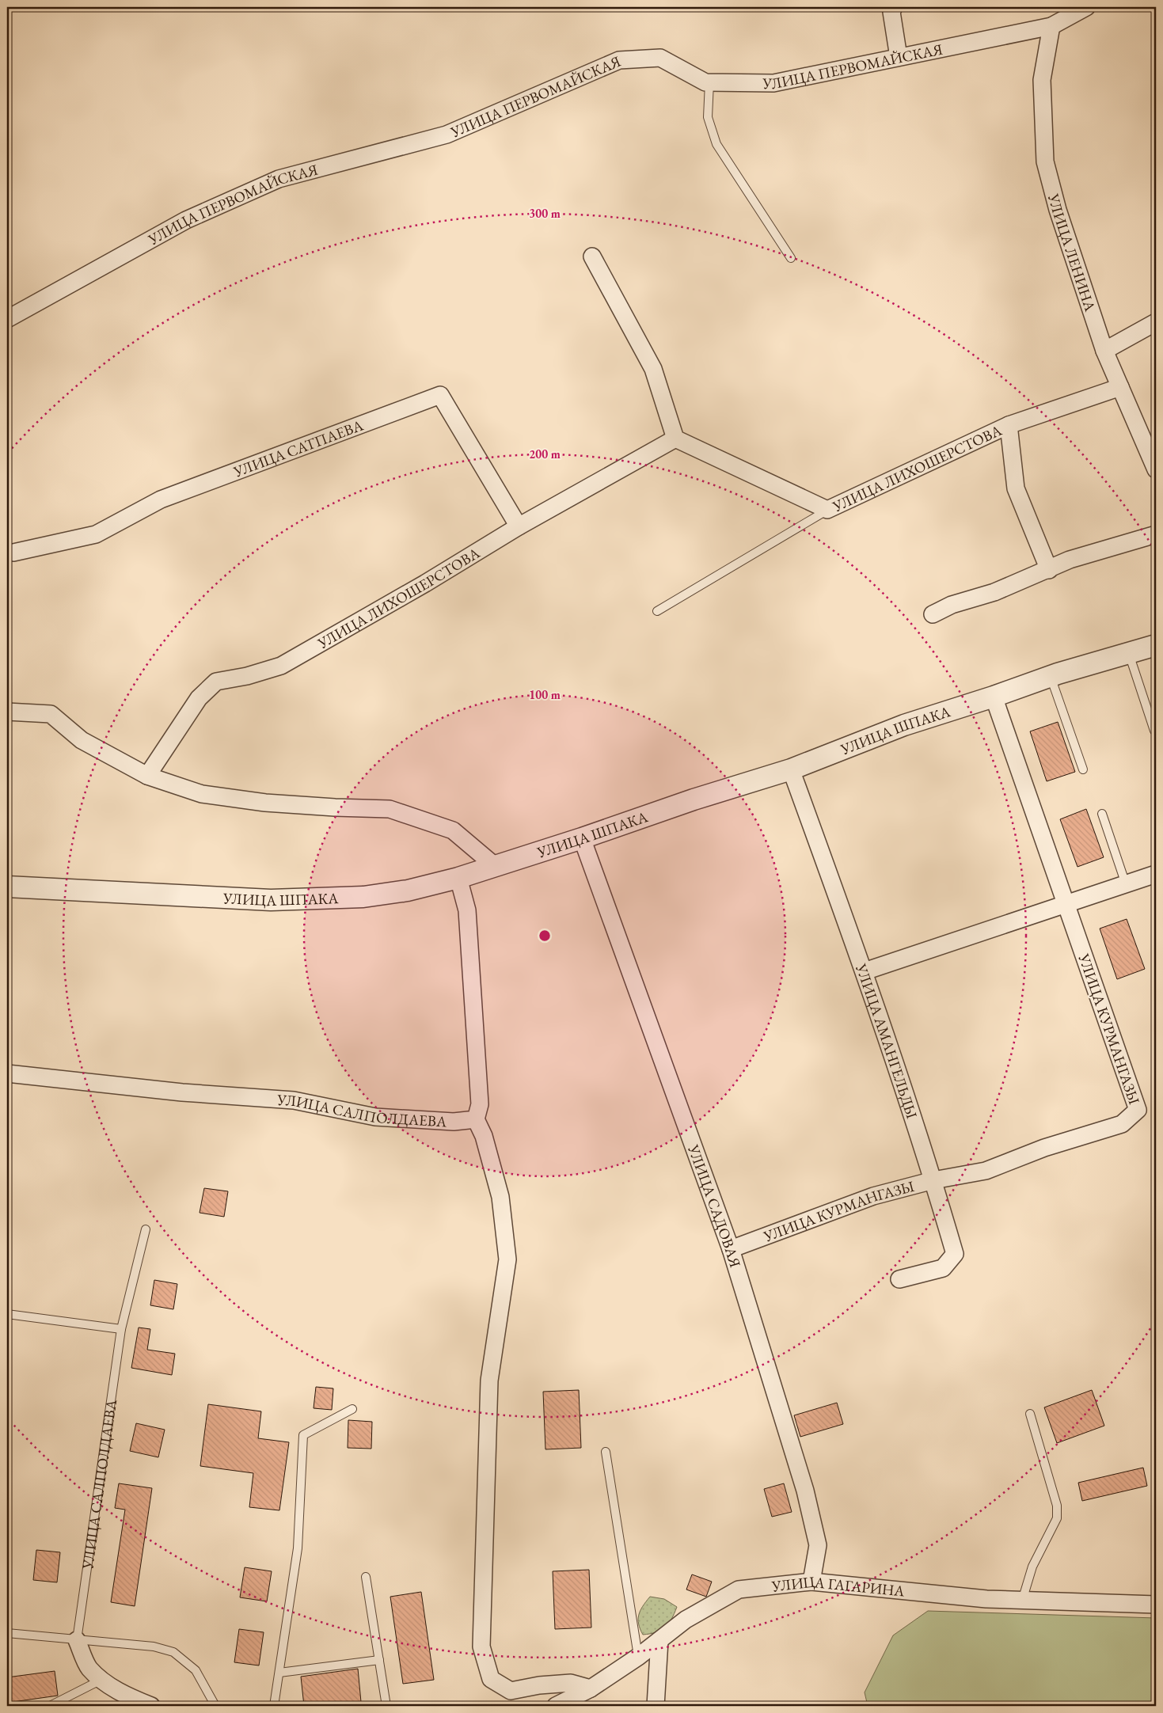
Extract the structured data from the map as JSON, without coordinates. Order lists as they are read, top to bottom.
{
  "streets": {
    "street": [
      "УЛИЦА ПЕРВОМАЙСКАЯ",
      "УЛИЦА ЛЕНИНА",
      "УЛИЦА САТПАЕВА",
      "УЛИЦА ЛИХОШЕРСТОВА",
      "УЛИЦА ШПАКА",
      "УЛИЦА КУРМАНГАЗЫ",
      "УЛИЦА АМАНГЕЛЬДЫ",
      "УЛИЦА САЛПОЛДАЕВА",
      "УЛИЦА САДОВАЯ",
      "УЛИЦА ГАГАРИНА"
    ]
  },
  "crossings": [
    ["УЛИЦА ПЕРВОМАЙСКАЯ", "УЛИЦА ЛЕНИНА"],
    ["УЛИЦА ЛЕНИНА", "УЛИЦА ЛИХОШЕРСТОВА"],
    ["УЛИЦА САТПАЕВА", "УЛИЦА ЛИХОШЕРСТОВА"],
    ["УЛИЦА ШПАКА", "УЛИЦА КУРМАНГАЗЫ"],
    ["УЛИЦА ШПАКА", "УЛИЦА АМАНГЕЛЬДЫ"],
    ["УЛИЦА ШПАКА", "УЛИЦА САДОВАЯ"],
    ["УЛИЦА КУРМАНГАЗЫ", "УЛИЦА АМАНГЕЛЬДЫ"],
    ["УЛИЦА КУРМАНГАЗЫ", "УЛИЦА САДОВАЯ"],
    ["УЛИЦА САДОВАЯ", "УЛИЦА ГАГАРИНА"]
  ],
  "rings": ["300 m", "200 m", "100 m"]
}
